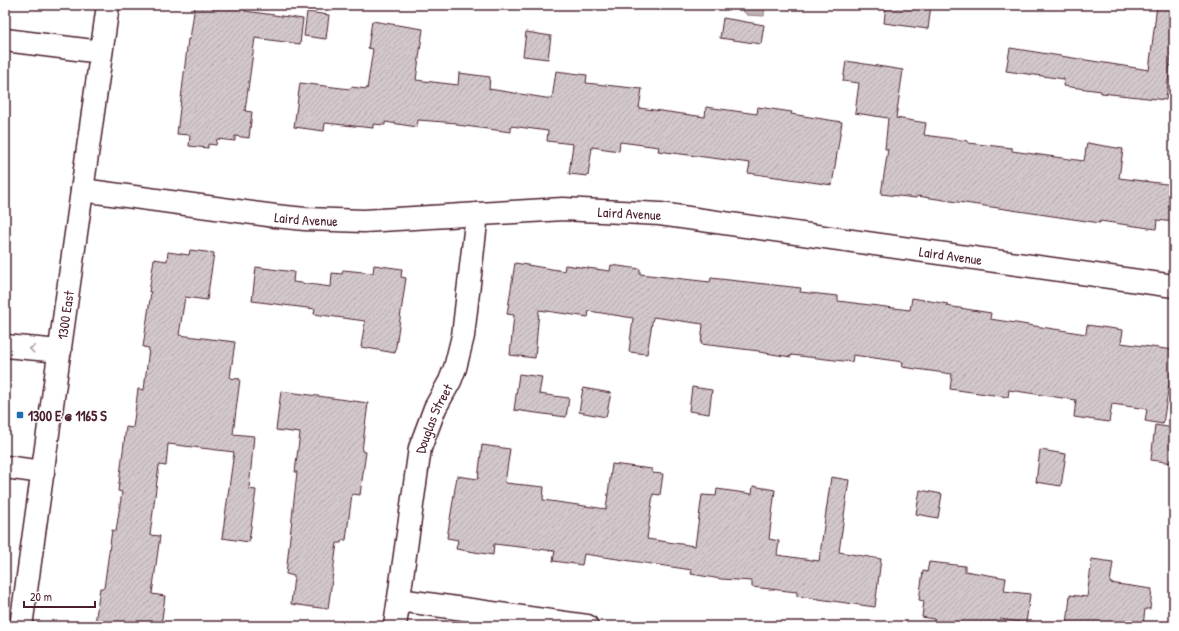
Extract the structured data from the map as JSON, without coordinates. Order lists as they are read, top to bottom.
{
  "streets": {
    "street": ["Laird Avenue", "1300 East", "Douglas Street"]
  },
  "crossings": [
    ["Laird Avenue", "1300 East"],
    ["Laird Avenue", "Douglas Street"]
  ],
  "places": {
    "transit": ["1300 E @ 1165 S"]
  },
  "scale_bar": "20 m"
}
